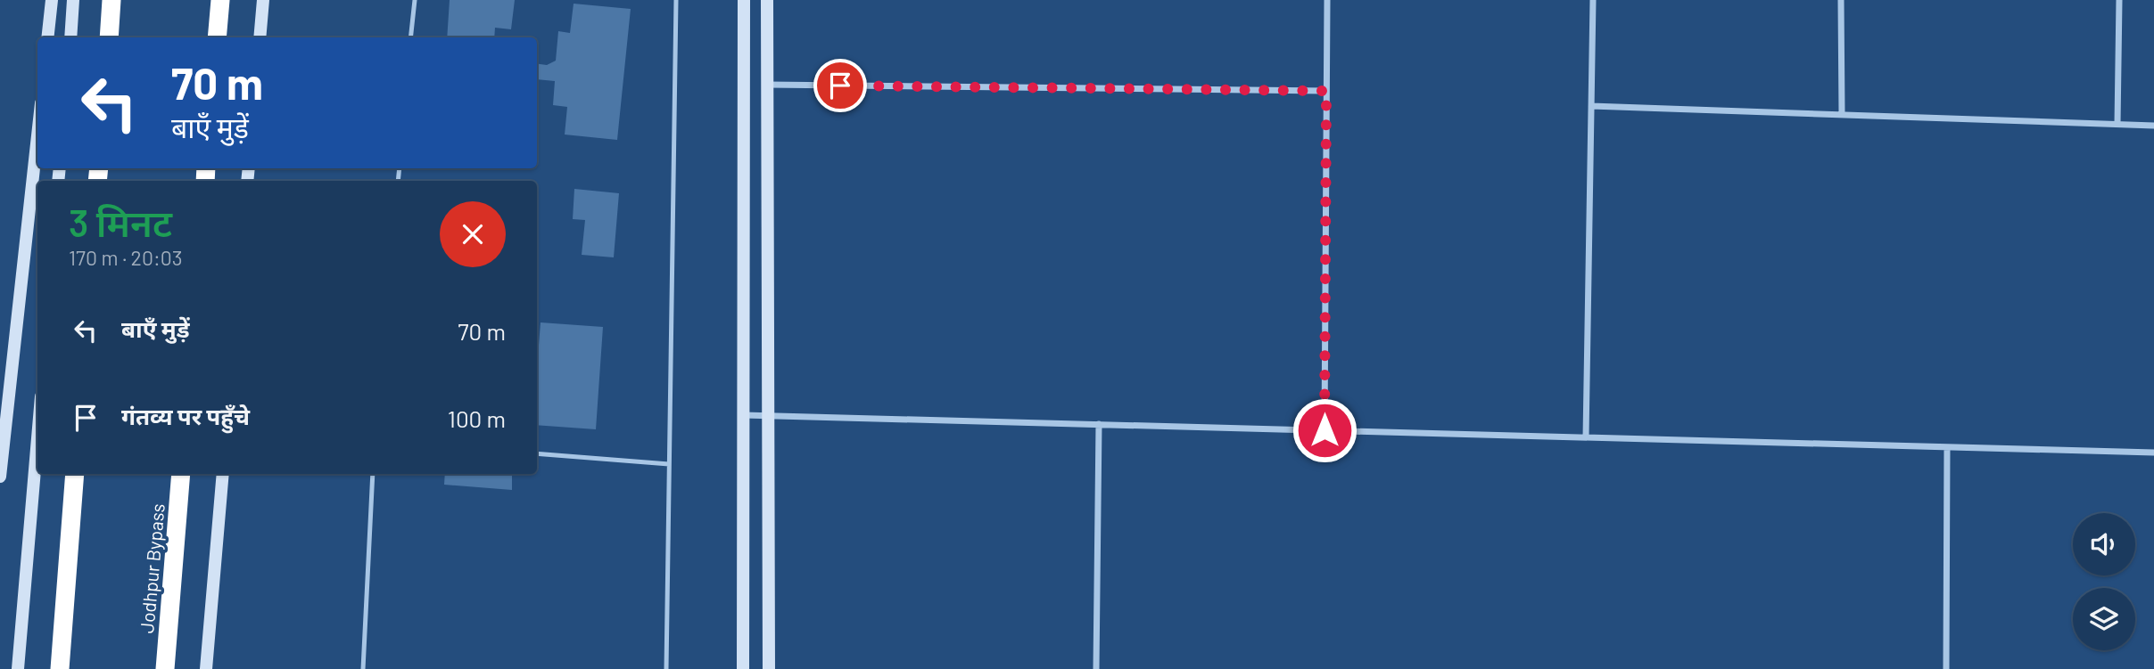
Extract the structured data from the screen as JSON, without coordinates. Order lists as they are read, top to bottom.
{
  "streets": {
    "highway": ["Jodhpur Bypass"]
  },
  "page": {
    "turn": ["70 m", "बाएँ मुड़ें"],
    "heading": ["3 मिनट", "170 m · 20:03"],
    "list": [
      {
        "name": "बाएँ मुड़ें",
        "value": "70 m"
      },
      {
        "name": "गंतव्य पर पहुँचे",
        "value": "100 m"
      }
    ]
  }
}
